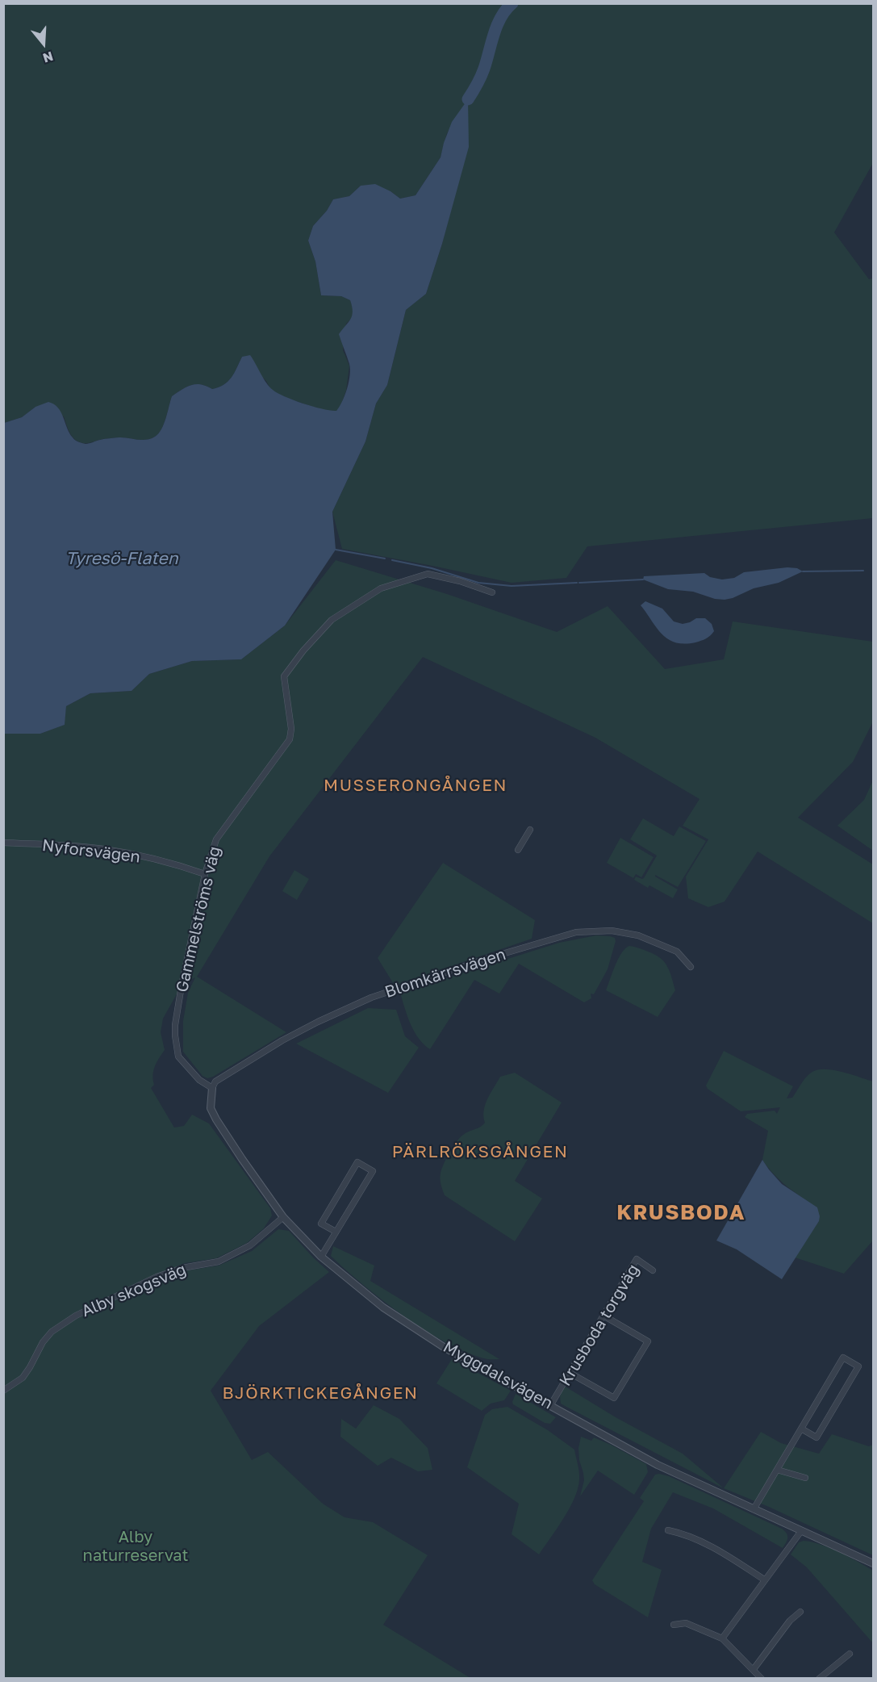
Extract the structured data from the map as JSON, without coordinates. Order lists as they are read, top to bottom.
{
  "streets": {
    "street": [
      "Nyforsvägen",
      "Gammelströms väg",
      "Blomkärrsvägen",
      "Alby skogsväg",
      "Krusboda torgväg",
      "Myggdalsvägen"
    ]
  },
  "crossings": [
    ["Nyforsvägen", "Gammelströms väg"],
    ["Gammelströms väg", "Blomkärrsvägen"],
    ["Gammelströms väg", "Myggdalsvägen"],
    ["Blomkärrsvägen", "Myggdalsvägen"],
    ["Alby skogsväg", "Myggdalsvägen"],
    ["Krusboda torgväg", "Myggdalsvägen"]
  ],
  "districts": [
    "MUSSERONGÅNGEN",
    "PÄRLRÖKSGÅNGEN",
    "KRUSBODA",
    "BJÖRKTICKEGÅNGEN"
  ],
  "water": ["Tyresö-Flaten"],
  "parks": ["Alby naturreservat"],
  "north": "bottom"
}
